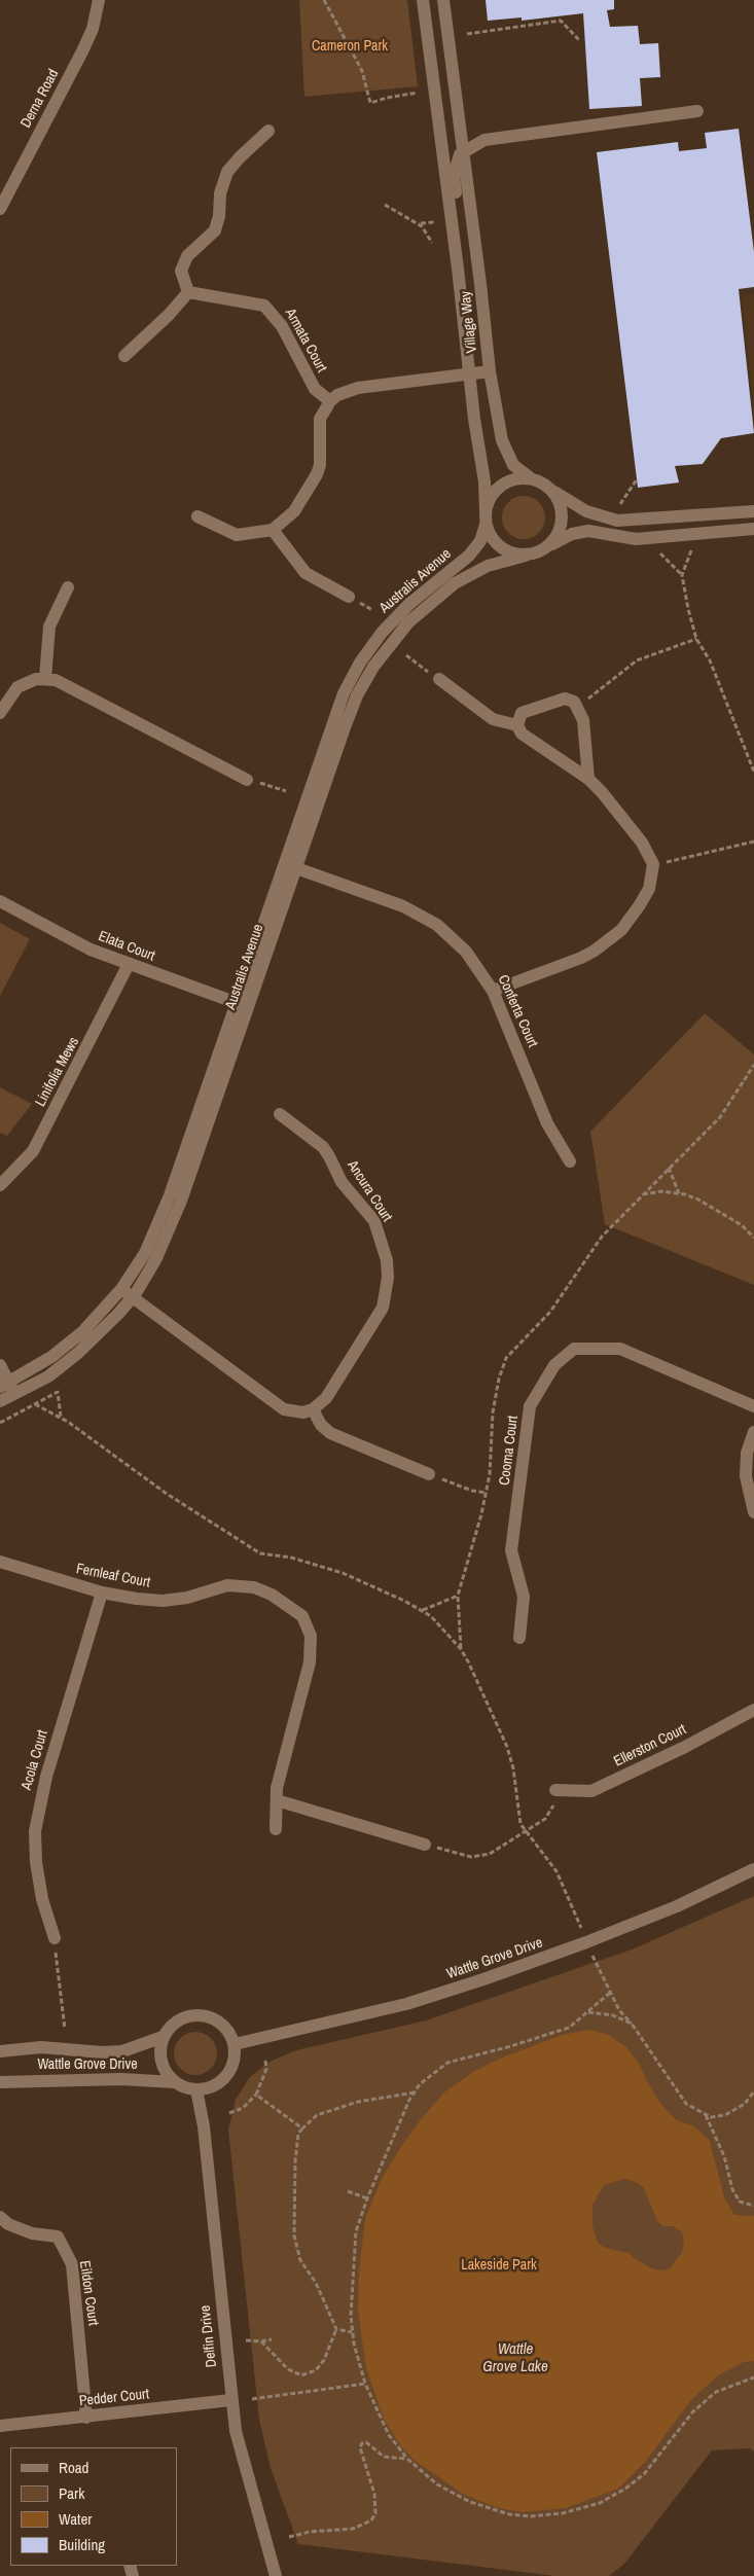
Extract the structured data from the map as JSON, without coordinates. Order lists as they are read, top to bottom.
{
  "streets": {
    "street": [
      "Derna Road",
      "Village Way",
      "Armata Court",
      "Australis Avenue",
      "Elata Court",
      "Conferta Court",
      "Linifolia Mews",
      "Ancura Court",
      "Cooma Court",
      "Fernleaf Court",
      "Ellerston Court",
      "Acola Court",
      "Wattle Grove Drive",
      "Eildon Court",
      "Delfin Drive",
      "Pedder Court"
    ]
  },
  "crossings": [
    ["Village Way", "Australis Avenue"],
    ["Australis Avenue", "Elata Court"],
    ["Australis Avenue", "Conferta Court"],
    ["Elata Court", "Linifolia Mews"],
    ["Fernleaf Court", "Acola Court"],
    ["Wattle Grove Drive", "Delfin Drive"],
    ["Eildon Court", "Pedder Court"],
    ["Delfin Drive", "Pedder Court"]
  ],
  "water": ["Wattle Grove Lake"],
  "parks": ["Cameron Park", "Lakeside Park"],
  "legend": [
    "Road",
    "Park",
    "Water",
    "Building"
  ]
}
